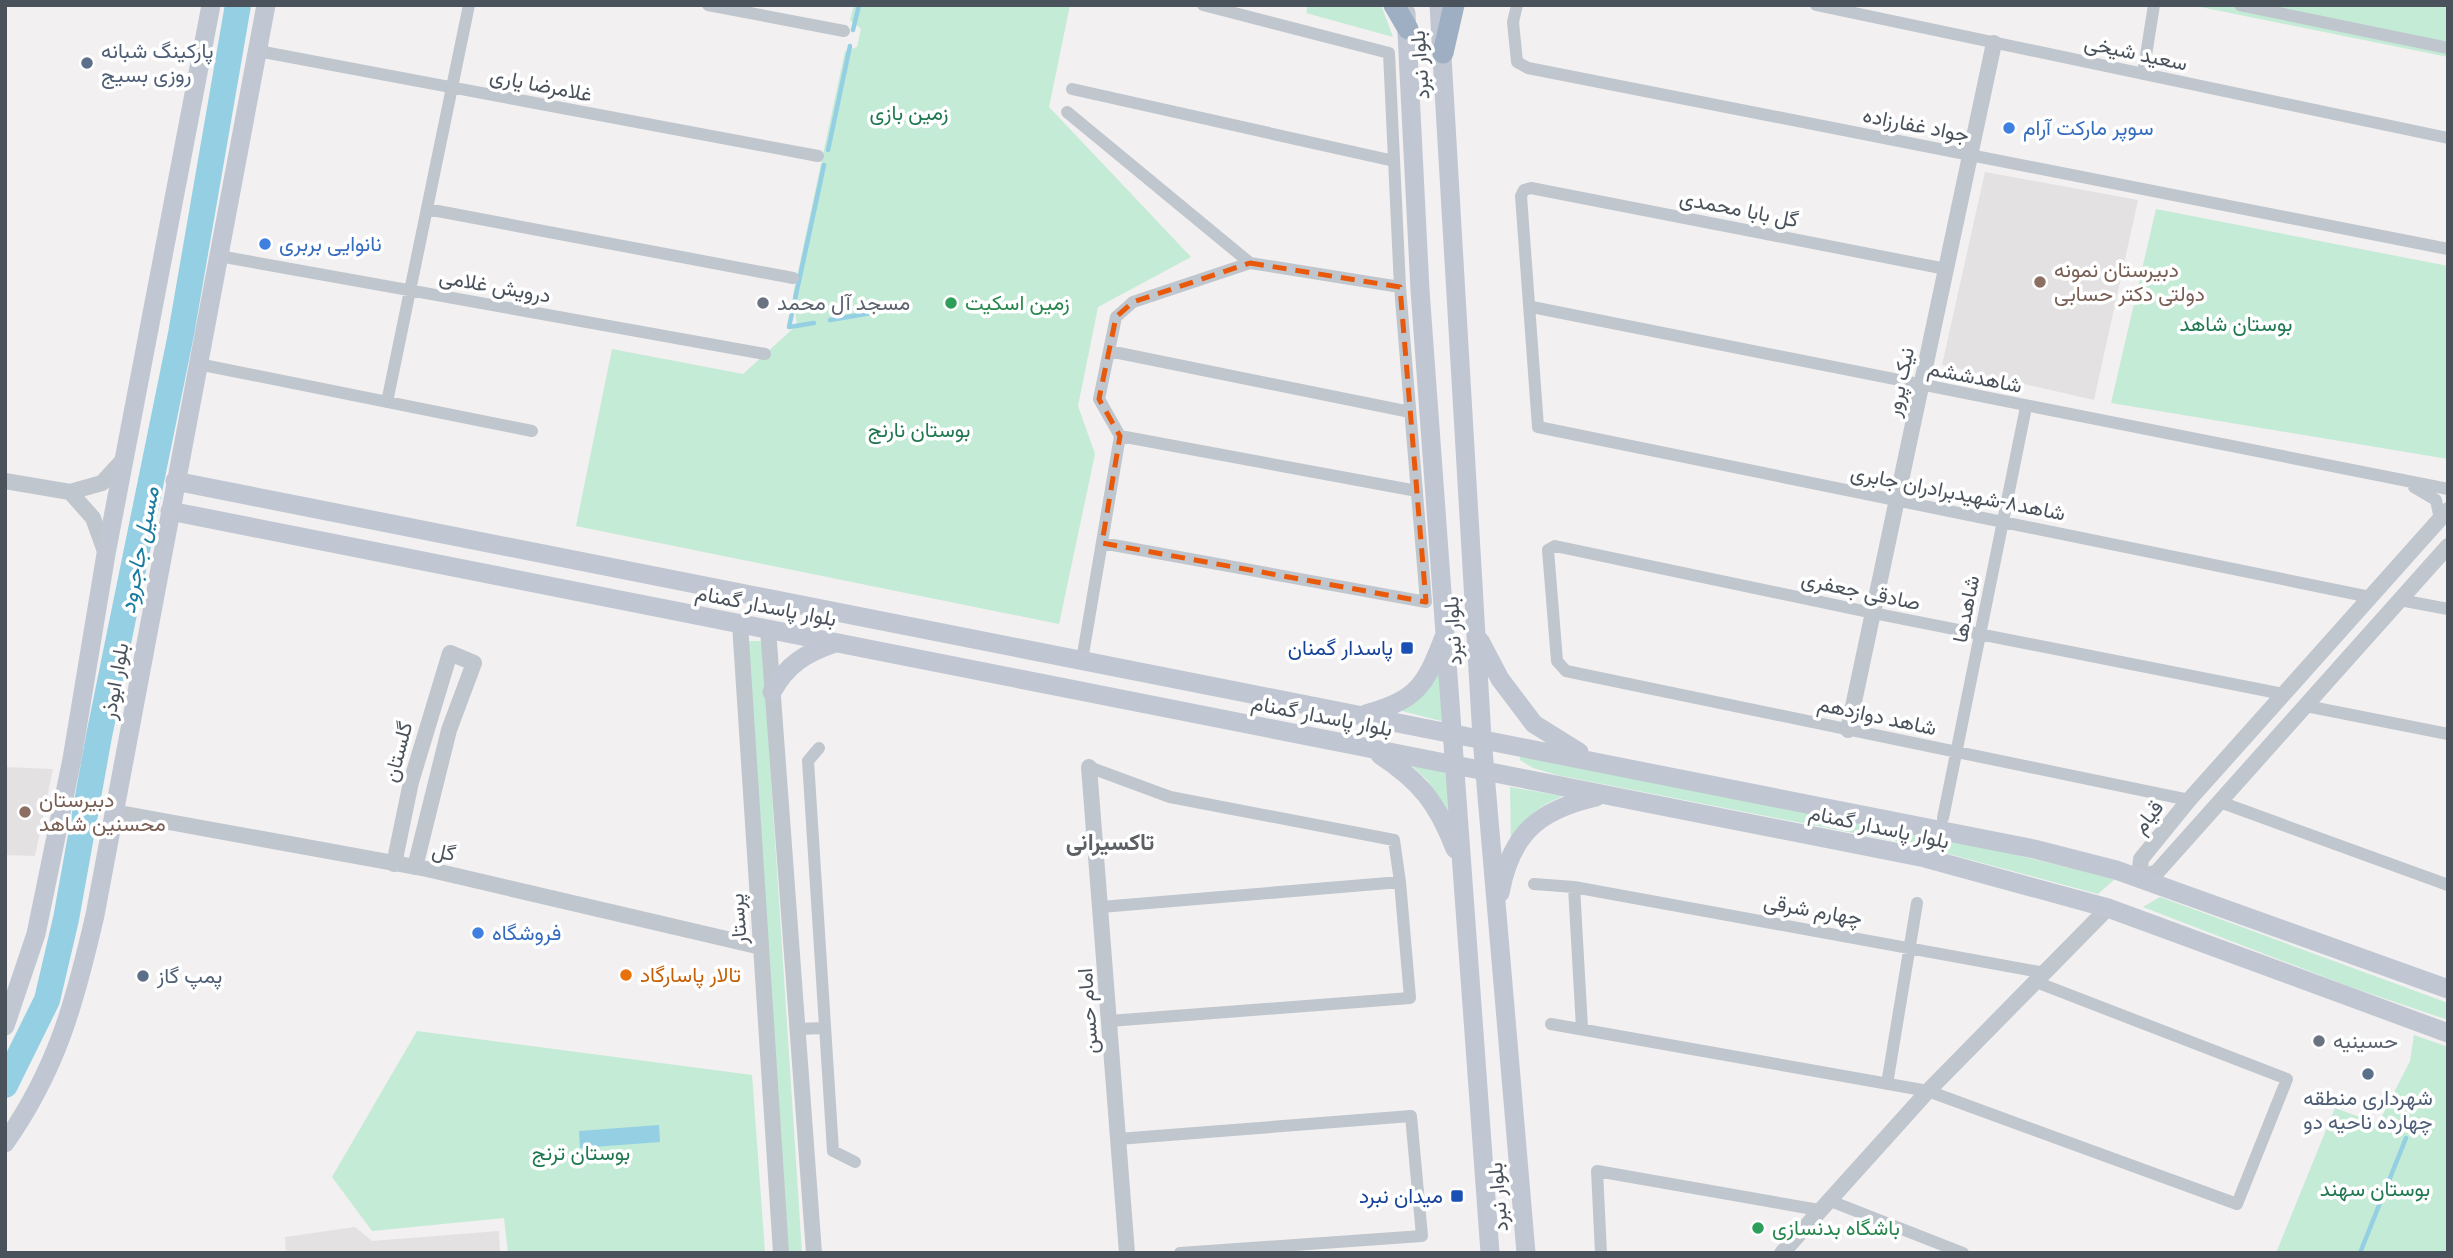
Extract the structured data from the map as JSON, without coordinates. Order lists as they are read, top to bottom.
{
  "streets": {
    "main road": ["بلوار نبرد", "بلوار پاسدار گمنام", "بلوار ابوذر"],
    "street": [
      "سعید شیخی",
      "غلامرضا یاری",
      "جواد غفارزاده",
      "گل بابا محمدی",
      "درویش غلامی",
      "شاهدششم",
      "نیک پرور",
      "شاهد۸-شهیدبرادران جابری",
      "صادقی جعفری",
      "شاهدها",
      "شاهد دوازدهم",
      "گلستان",
      "قیام",
      "گل",
      "چهارم شرقی",
      "پرستار",
      "امام حسن"
    ]
  },
  "crossings": [
    ["سعید شیخی", "نیک پرور"],
    ["بلوار نبرد", "بلوار پاسدار گمنام"],
    ["غلامرضا یاری", "بلوار ابوذر"],
    ["جواد غفارزاده", "نیک پرور"],
    ["گل بابا محمدی", "شاهدششم"],
    ["گل بابا محمدی", "نیک پرور"],
    ["گل بابا محمدی", "شاهد۸-شهیدبرادران جابری"],
    ["درویش غلامی", "بلوار ابوذر"],
    ["شاهدششم", "نیک پرور"],
    ["شاهدششم", "شاهد۸-شهیدبرادران جابری"],
    ["شاهدششم", "شاهدها"],
    ["شاهدششم", "قیام"],
    ["نیک پرور", "شاهد۸-شهیدبرادران جابری"],
    ["نیک پرور", "صادقی جعفری"],
    ["نیک پرور", "شاهد دوازدهم"],
    ["شاهد۸-شهیدبرادران جابری", "شاهدها"],
    ["شاهد۸-شهیدبرادران جابری", "قیام"],
    ["صادقی جعفری", "شاهدها"],
    ["صادقی جعفری", "شاهد دوازدهم"],
    ["صادقی جعفری", "قیام"],
    ["بلوار پاسدار گمنام", "بلوار ابوذر"],
    ["بلوار پاسدار گمنام", "قیام"],
    ["بلوار پاسدار گمنام", "پرستار"],
    ["شاهدها", "شاهد دوازدهم"],
    ["بلوار ابوذر", "گل"],
    ["شاهد دوازدهم", "قیام"],
    ["گلستان", "گل"],
    ["گل", "پرستار"]
  ],
  "districts": ["تاکسیرانی"],
  "water": ["مسیل جاجرود"],
  "parks": [
    "زمین بازی",
    "بوستان شاهد",
    "بوستان نارنج",
    "بوستان ترنج",
    "بوستان سهند"
  ],
  "places": {
    "other": [
      "پارکینگ شبانه روزی بسیج",
      "سوپر مارکت آرام",
      "نانوایی بربری",
      "دبیرستان نمونه دولتی دکتر حسابی",
      "مسجد آل محمد",
      "زمین اسکیت",
      "دبیرستان محسنین شاهد",
      "فروشگاه",
      "تالار پاسارگاد",
      "پمپ گاز",
      "حسینیه",
      "شهرداری منطقه چهارده ناحیه دو",
      "باشگاه بدنسازی"
    ],
    "transit": ["پاسدار گمنان", "میدان نبرد"]
  }
}
